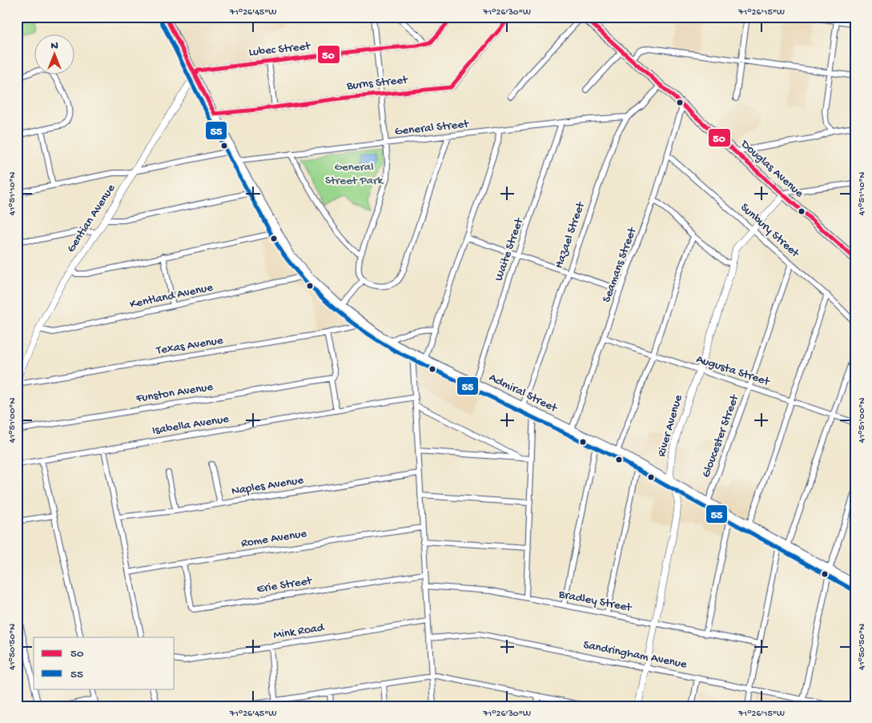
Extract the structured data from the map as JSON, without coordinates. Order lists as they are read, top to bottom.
{
  "streets": {
    "main road": ["Douglas Avenue", "Admiral Street"],
    "street": [
      "Lubec Street",
      "Burns Street",
      "General Street",
      "Gentian Avenue",
      "Sunbury Street",
      "Hazael Street",
      "Waite Street",
      "Seamans Street",
      "Kentland Avenue",
      "Texas Avenue",
      "Augusta Street",
      "Funston Avenue",
      "Isabella Avenue",
      "River Avenue",
      "Gloucester Street",
      "Naples Avenue",
      "Rome Avenue",
      "Erie Street",
      "Bradley Street",
      "Mink Road",
      "Sandringham Avenue"
    ]
  },
  "crossings": [
    ["Lubec Street", "Gentian Avenue"],
    ["Lubec Street", "Admiral Street"],
    ["Burns Street", "Admiral Street"],
    ["General Street", "Hazael Street"],
    ["General Street", "Waite Street"],
    ["General Street", "Admiral Street"],
    ["Douglas Avenue", "Hazael Street"],
    ["Douglas Avenue", "Seamans Street"],
    ["Douglas Avenue", "River Avenue"],
    ["Gentian Avenue", "Kentland Avenue"],
    ["Gentian Avenue", "Admiral Street"],
    ["Sunbury Street", "Seamans Street"],
    ["Sunbury Street", "River Avenue"],
    ["Sunbury Street", "Gloucester Street"],
    ["Hazael Street", "Admiral Street"],
    ["Waite Street", "Admiral Street"],
    ["Seamans Street", "Augusta Street"],
    ["Seamans Street", "Admiral Street"],
    ["Kentland Avenue", "Admiral Street"],
    ["Texas Avenue", "Admiral Street"],
    ["Augusta Street", "River Avenue"],
    ["Augusta Street", "Gloucester Street"],
    ["Admiral Street", "River Avenue"],
    ["Admiral Street", "Gloucester Street"],
    ["River Avenue", "Bradley Street"],
    ["River Avenue", "Sandringham Avenue"],
    ["Rome Avenue", "Erie Street"]
  ],
  "parks": ["General Street Park"],
  "lines": ["transit line 50", "transit line 55"],
  "legend": ["50", "55"],
  "north": "top",
  "coordinates": [
    "71°26'45\"W",
    "71°26'30\"W",
    "71°26'15\"W",
    "41°51'10\"N",
    "41°51'00\"N",
    "41°50'50\"N"
  ]
}
